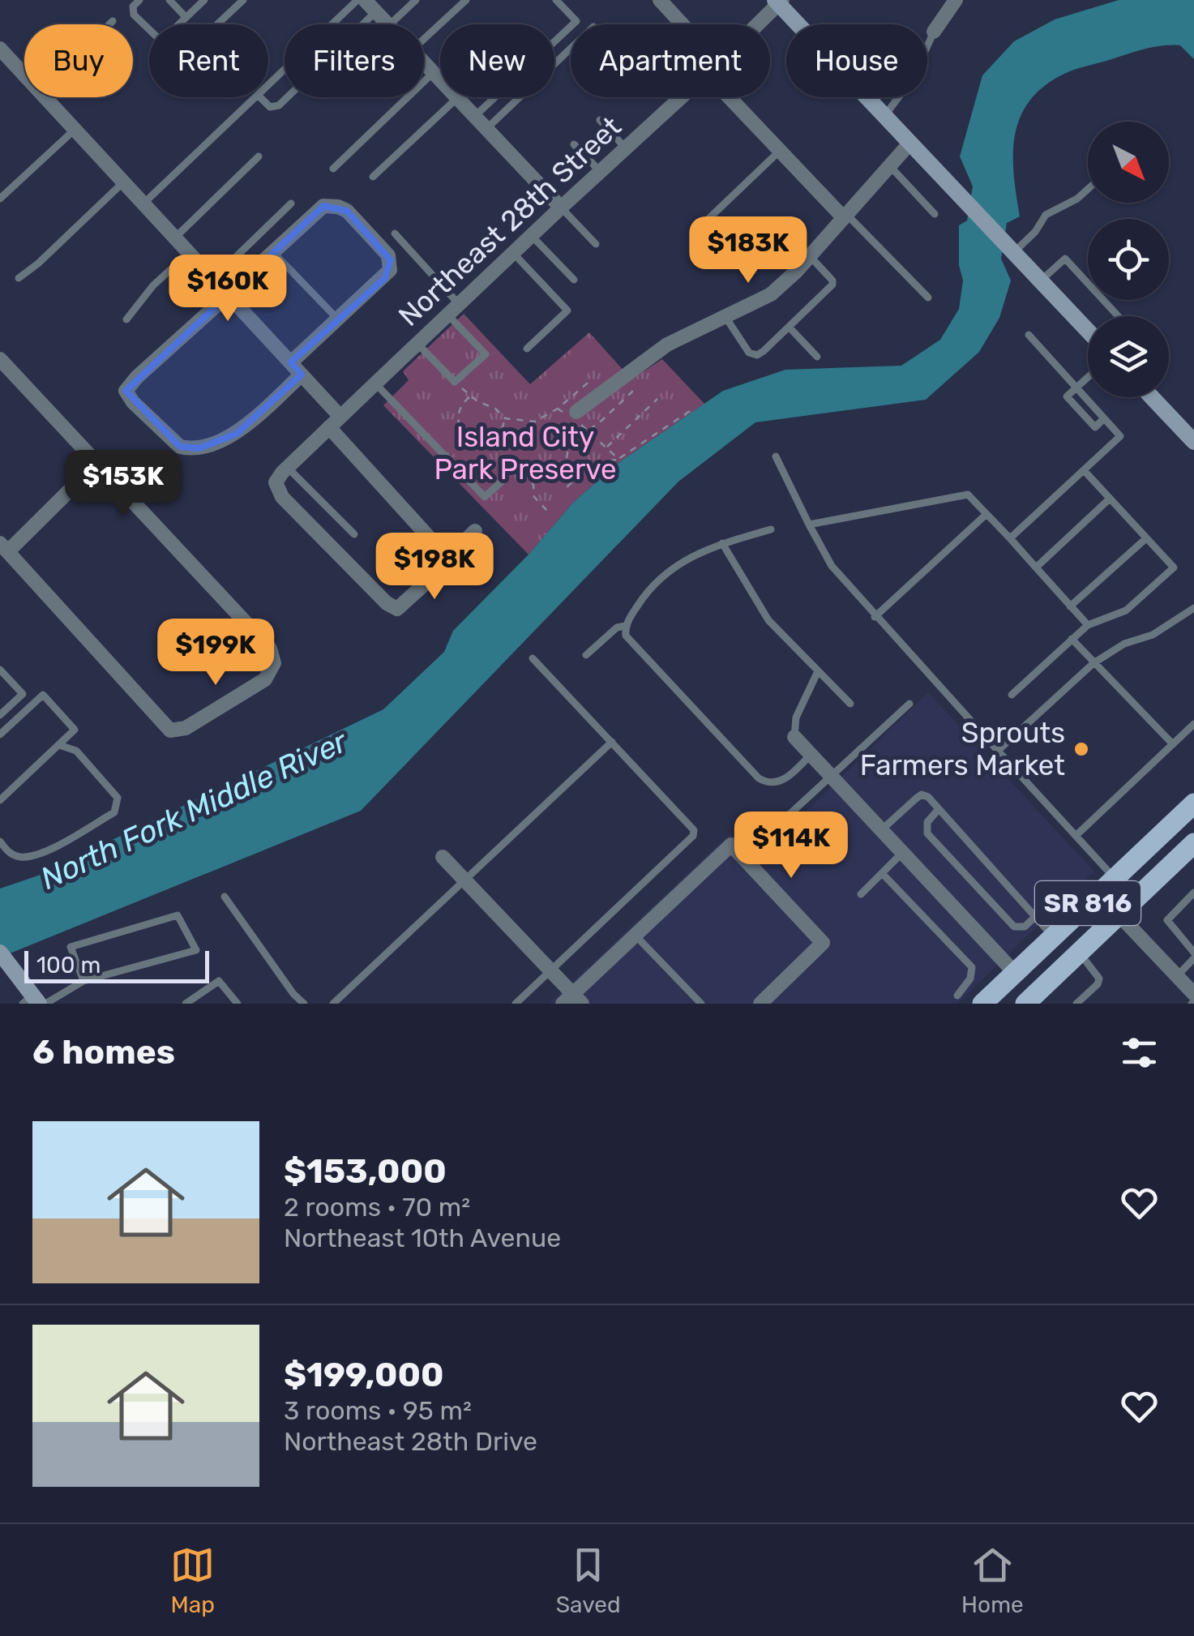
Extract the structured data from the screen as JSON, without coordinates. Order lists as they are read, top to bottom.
{
  "streets": {
    "main road": ["SR 816"],
    "street": ["Northeast 28th Street"]
  },
  "water": ["North Fork Middle River"],
  "parks": ["Island City Park Preserve"],
  "places": ["Sprouts Farmers Market"],
  "scale_bar": "100 m",
  "north": "bottom right",
  "page": {
    "chip": [
      "Buy",
      "Rent",
      "Filters",
      "New",
      "Apartment",
      "House"
    ],
    "price": [
      "$183K",
      "$160K",
      "$153K",
      "$198K",
      "$199K",
      "$114K"
    ],
    "scale": "100 m",
    "heading": "6 homes",
    "list": [
      {
        "name": "$153,000",
        "note": "2 rooms · 70 m² · Northeast 10th Avenue"
      },
      {
        "name": "$199,000",
        "note": "3 rooms · 95 m² · Northeast 28th Drive"
      }
    ],
    "tabs": ["Map", "Saved", "Home"]
  }
}
